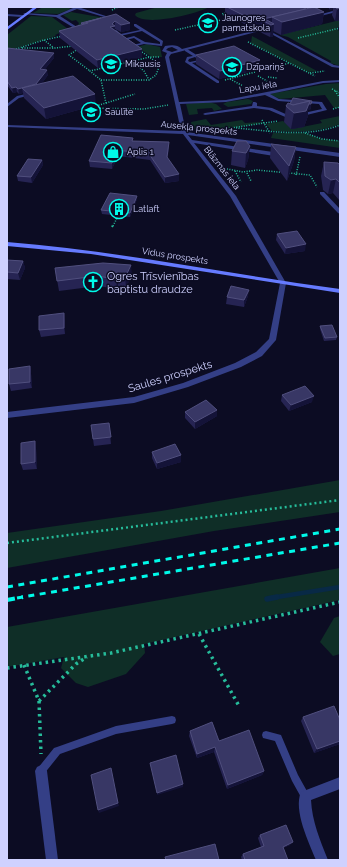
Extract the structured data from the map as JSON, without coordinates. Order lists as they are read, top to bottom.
{
  "streets": {
    "main road": ["Vidus prospekts"],
    "street": [
      "Lapu iela",
      "Ausekļa prospekts",
      "Blāzmas iela",
      "Saules prospekts"
    ]
  },
  "crossings": [
    ["Lapu iela", "Blāzmas iela"],
    ["Ausekļa prospekts", "Blāzmas iela"],
    ["Blāzmas iela", "Vidus prospekts"],
    ["Blāzmas iela", "Saules prospekts"],
    ["Vidus prospekts", "Saules prospekts"]
  ],
  "places": {
    "school or university": [
      "Jaunogres pamatskola",
      "Mikausis",
      "Dzīpariņš",
      "Saulīte"
    ],
    "shop": ["Aplis 1"],
    "building": ["Latlaft"],
    "church": ["Ogres Trīsvienības baptistu draudze"]
  }
}
